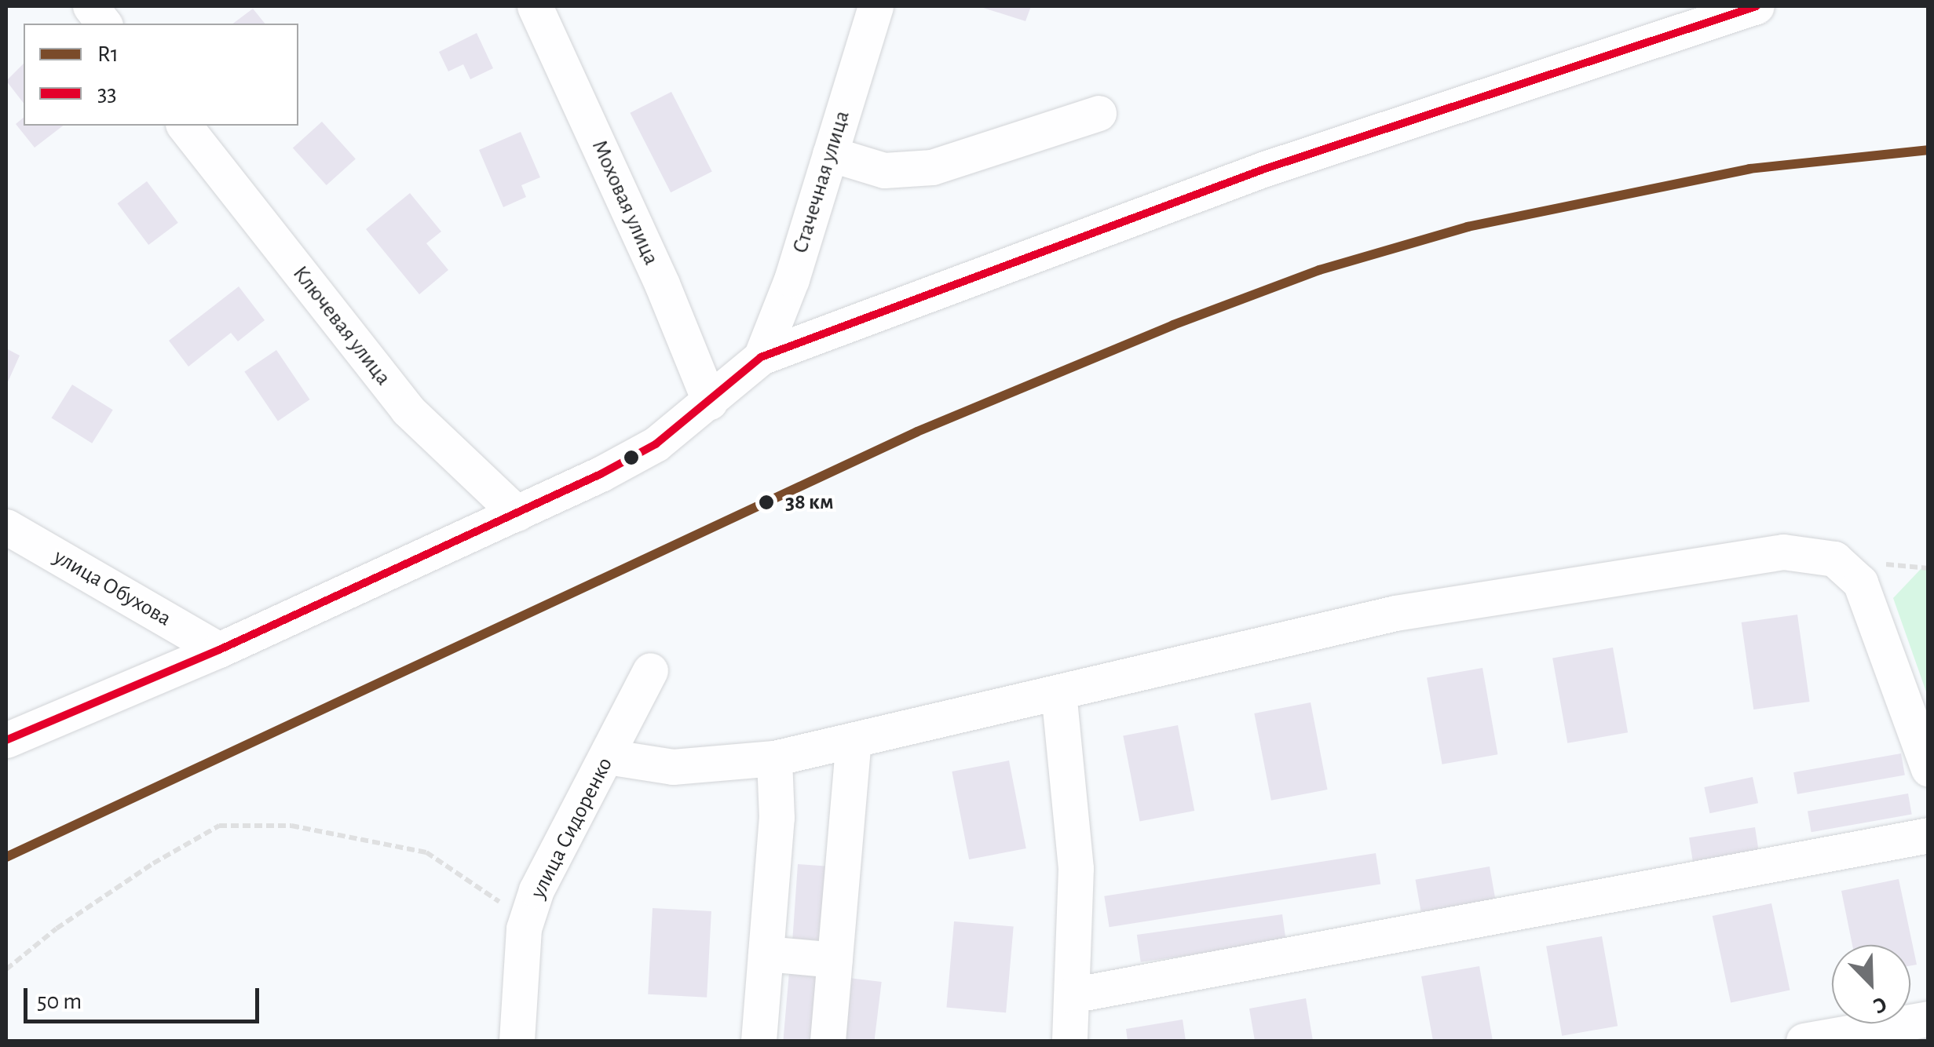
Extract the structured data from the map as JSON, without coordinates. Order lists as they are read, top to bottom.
{
  "streets": {
    "street": [
      "Стачечная улица",
      "Моховая улица",
      "Ключевая улица",
      "улица Обухова",
      "улица Сидоренко"
    ]
  },
  "places": ["38 км"],
  "lines": ["transit line 33", "transit line R1"],
  "legend": ["R1", "33"],
  "scale_bar": "50 m",
  "north": "bottom right"
}
